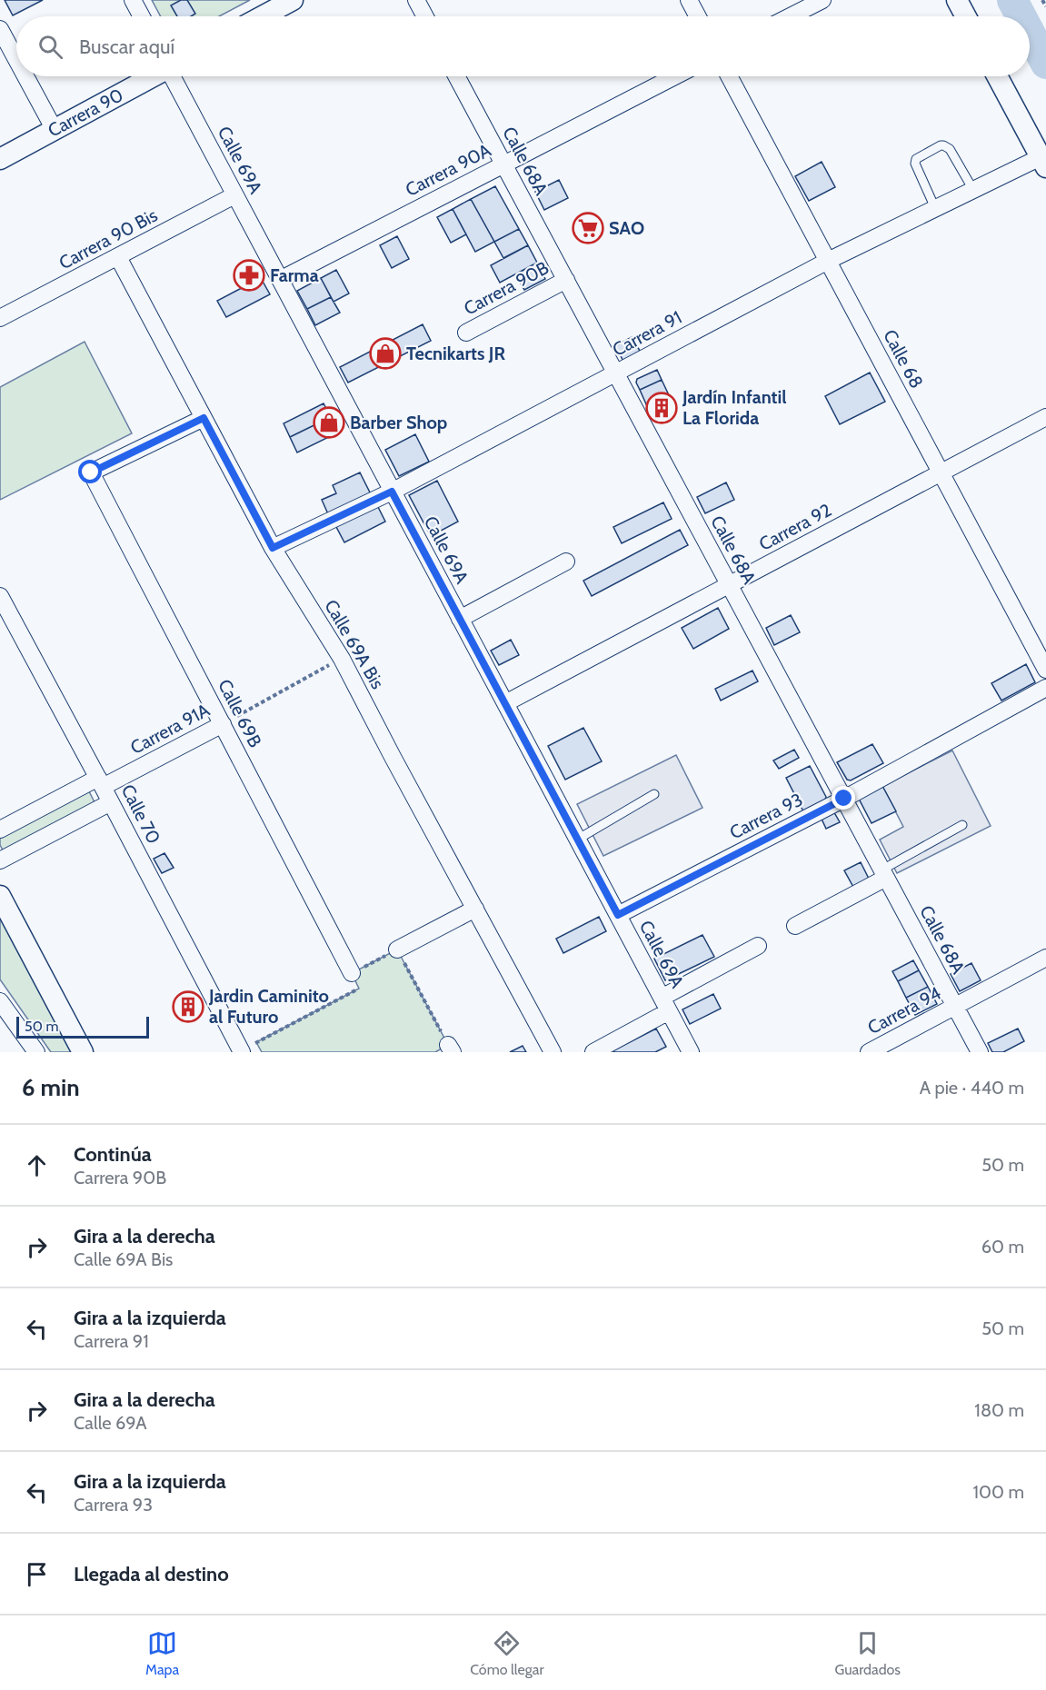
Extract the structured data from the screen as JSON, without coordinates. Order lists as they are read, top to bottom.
{
  "streets": {
    "street": [
      "Carrera 90",
      "Calle 69A",
      "Calle 68A",
      "Carrera 90A",
      "Carrera 90 Bis",
      "Carrera 90B",
      "Carrera 91",
      "Calle 68",
      "Carrera 92",
      "Calle 69A Bis",
      "Calle 69B",
      "Carrera 91A",
      "Calle 70",
      "Carrera 93",
      "Carrera 94"
    ]
  },
  "crossings": [
    ["Calle 69A", "Carrera 90A"],
    ["Calle 69A", "Carrera 90 Bis"],
    ["Calle 69A", "Carrera 91"],
    ["Calle 69A", "Carrera 92"],
    ["Calle 69A", "Carrera 93"],
    ["Calle 68A", "Carrera 90A"],
    ["Calle 68A", "Carrera 90B"],
    ["Calle 68A", "Carrera 91"],
    ["Calle 68A", "Carrera 92"],
    ["Calle 68A", "Carrera 93"],
    ["Calle 68A", "Carrera 94"],
    ["Carrera 90 Bis", "Calle 69A Bis"],
    ["Carrera 91", "Calle 68"],
    ["Carrera 91", "Calle 69A Bis"],
    ["Calle 68", "Carrera 92"],
    ["Calle 69A Bis", "Calle 69B"],
    ["Calle 69A Bis", "Carrera 91A"],
    ["Calle 69B", "Carrera 91A"],
    ["Carrera 91A", "Calle 70"]
  ],
  "places": {
    "supermarket": ["SAO"],
    "pharmacy": ["Farma"],
    "shop": ["Tecnikarts JR", "Barber Shop"],
    "building": ["Jardín Infantil La Florida", "Jardin Caminito al Futuro"]
  },
  "scale_bar": "50 m",
  "page": {
    "search": "Buscar aquí",
    "scale": "50 m",
    "heading": ["6 min", "A pie · 440 m"],
    "list": [
      ["Continúa", "Carrera 90B", "50 m"],
      ["Gira a la derecha", "Calle 69A Bis", "60 m"],
      ["Gira a la izquierda", "Carrera 91", "50 m"],
      ["Gira a la derecha", "Calle 69A", "180 m"],
      ["Gira a la izquierda", "Carrera 93", "100 m"],
      "Llegada al destino"
    ],
    "nav": ["Mapa", "Cómo llegar", "Guardados"]
  }
}
